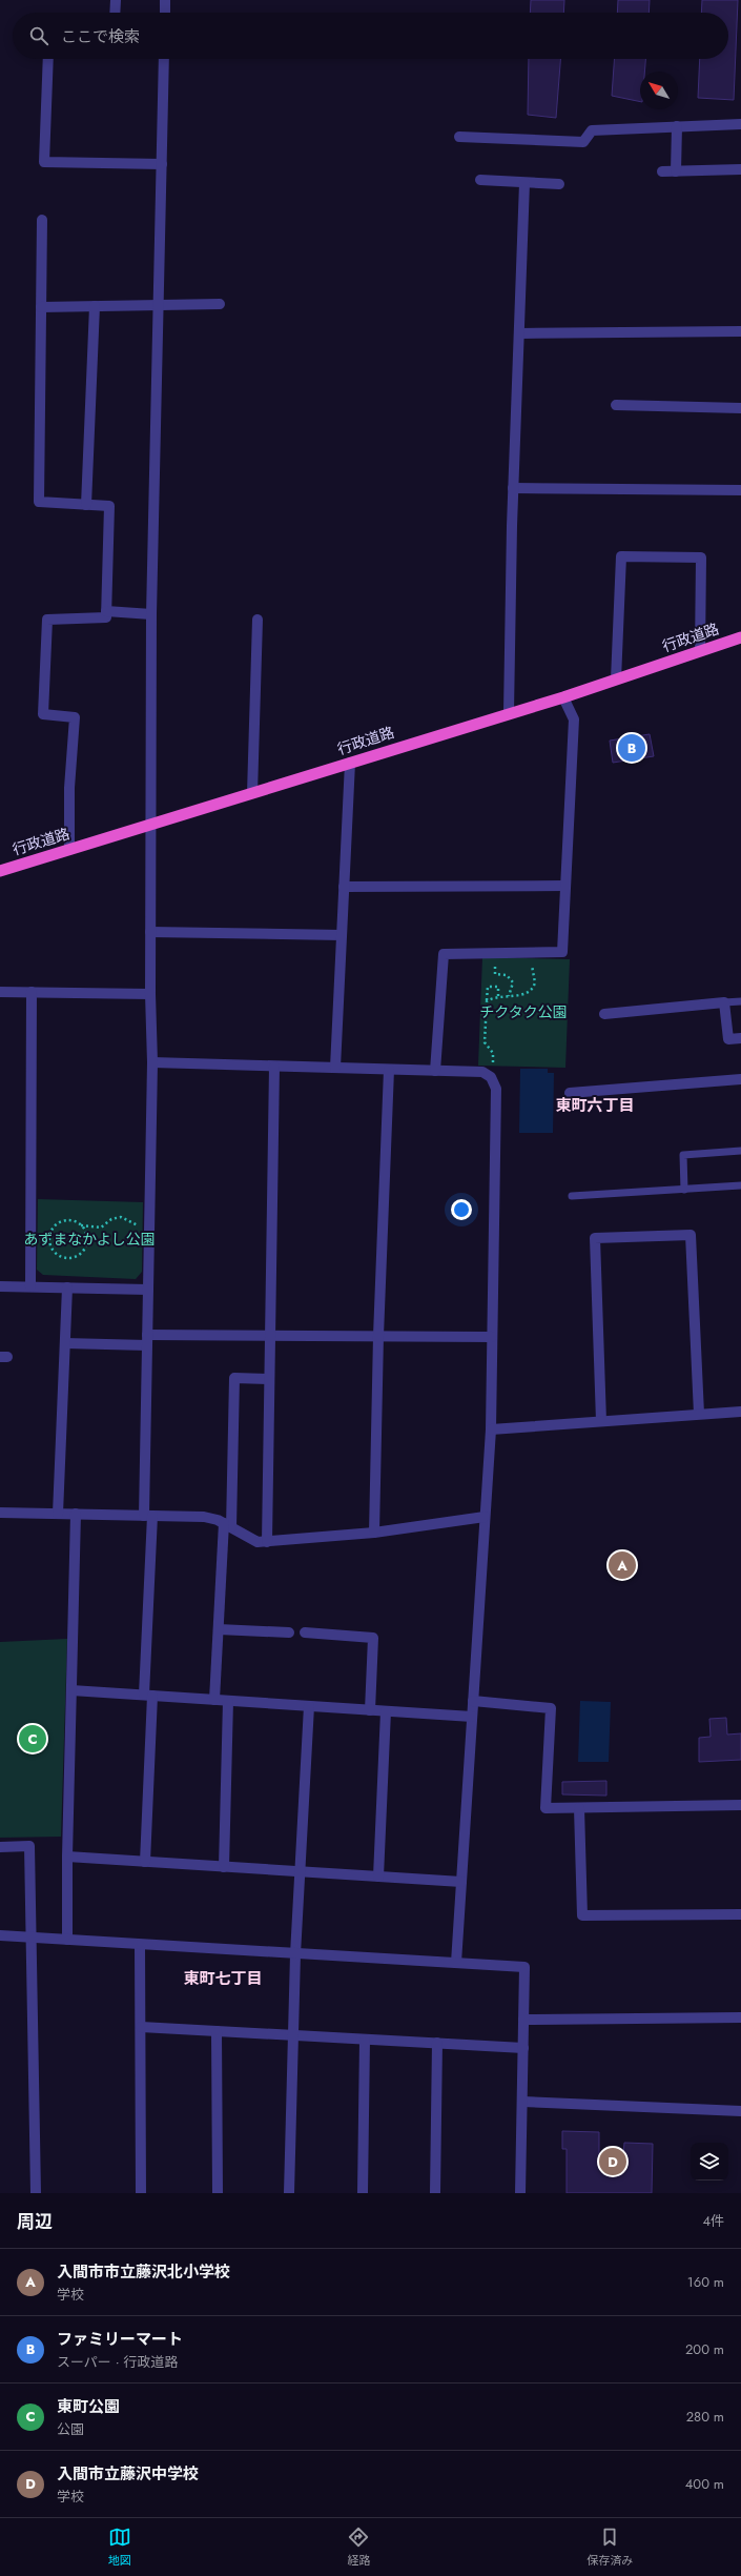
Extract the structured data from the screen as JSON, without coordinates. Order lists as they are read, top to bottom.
{
  "streets": {
    "highway": ["行政道路"]
  },
  "districts": ["東町六丁目", "東町七丁目"],
  "parks": ["チクタク公園", "あずまなかよし公園"],
  "north": "top left",
  "page": {
    "search": "ここで検索",
    "pins": [
      "B",
      "A",
      "C",
      "D"
    ],
    "heading": ["周辺", "4件"],
    "list": [
      {
        "mark": "A",
        "name": "入間市市立藤沢北小学校",
        "note": "学校",
        "value": "160 m"
      },
      {
        "mark": "B",
        "name": "ファミリーマート",
        "note": "スーパー · 行政道路",
        "value": "200 m"
      },
      {
        "mark": "C",
        "name": "東町公園",
        "note": "公園",
        "value": "280 m"
      },
      {
        "mark": "D",
        "name": "入間市立藤沢中学校",
        "note": "学校",
        "value": "400 m"
      }
    ],
    "nav": ["地図", "経路", "保存済み"]
  }
}
